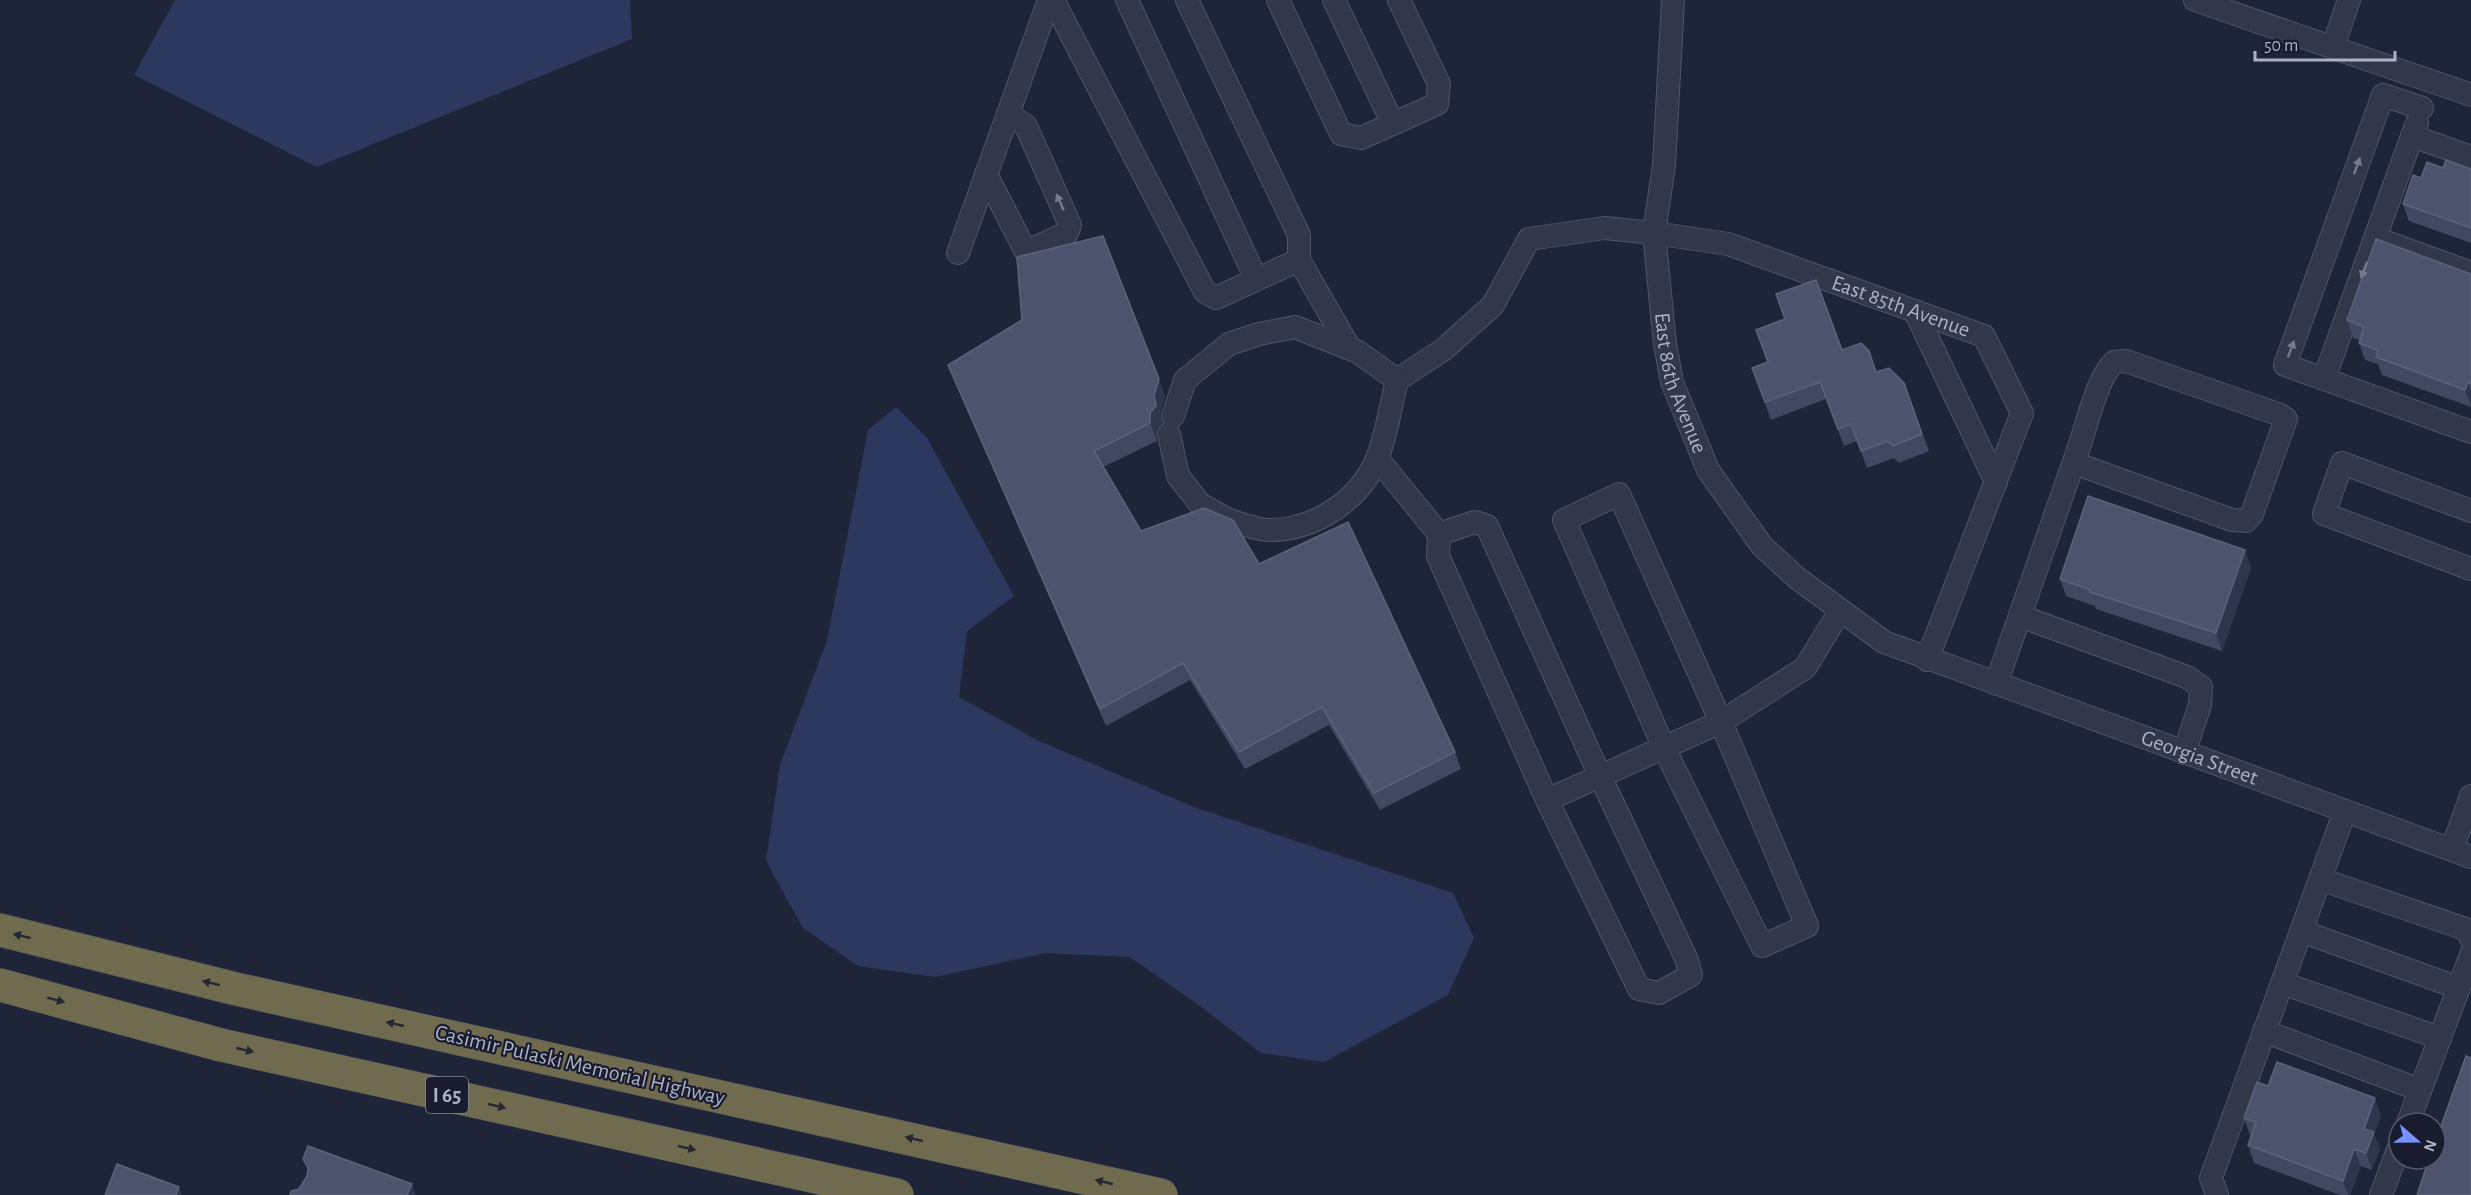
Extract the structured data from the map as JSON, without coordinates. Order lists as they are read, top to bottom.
{
  "streets": {
    "highway": ["Casimir Pulaski Memorial Highway", "I 65"],
    "street": ["East 85th Avenue", "East 86th Avenue", "Georgia Street"]
  },
  "crossings": [
    ["East 85th Avenue", "East 86th Avenue"],
    ["East 85th Avenue", "Georgia Street"],
    ["East 86th Avenue", "Georgia Street"]
  ],
  "scale_bar": "50 m",
  "north": "right"
}
